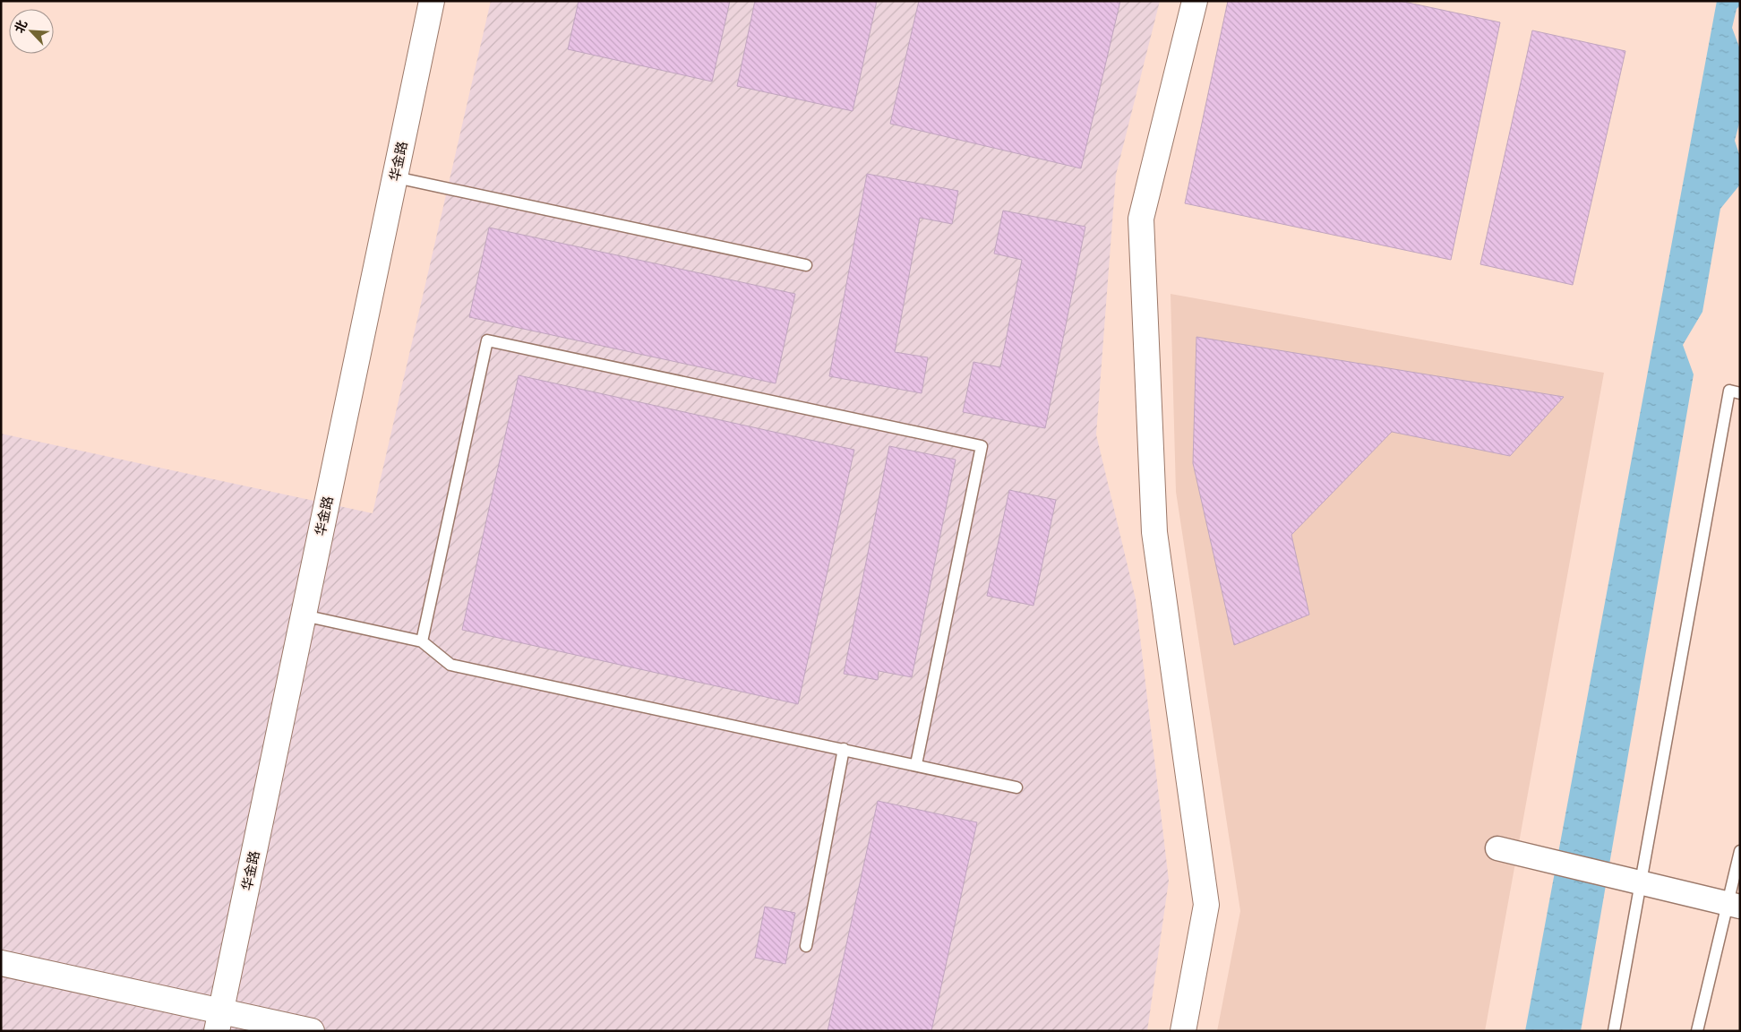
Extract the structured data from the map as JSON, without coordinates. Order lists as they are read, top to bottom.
{
  "streets": {
    "street": ["华金路"]
  },
  "north": "top left"
}
